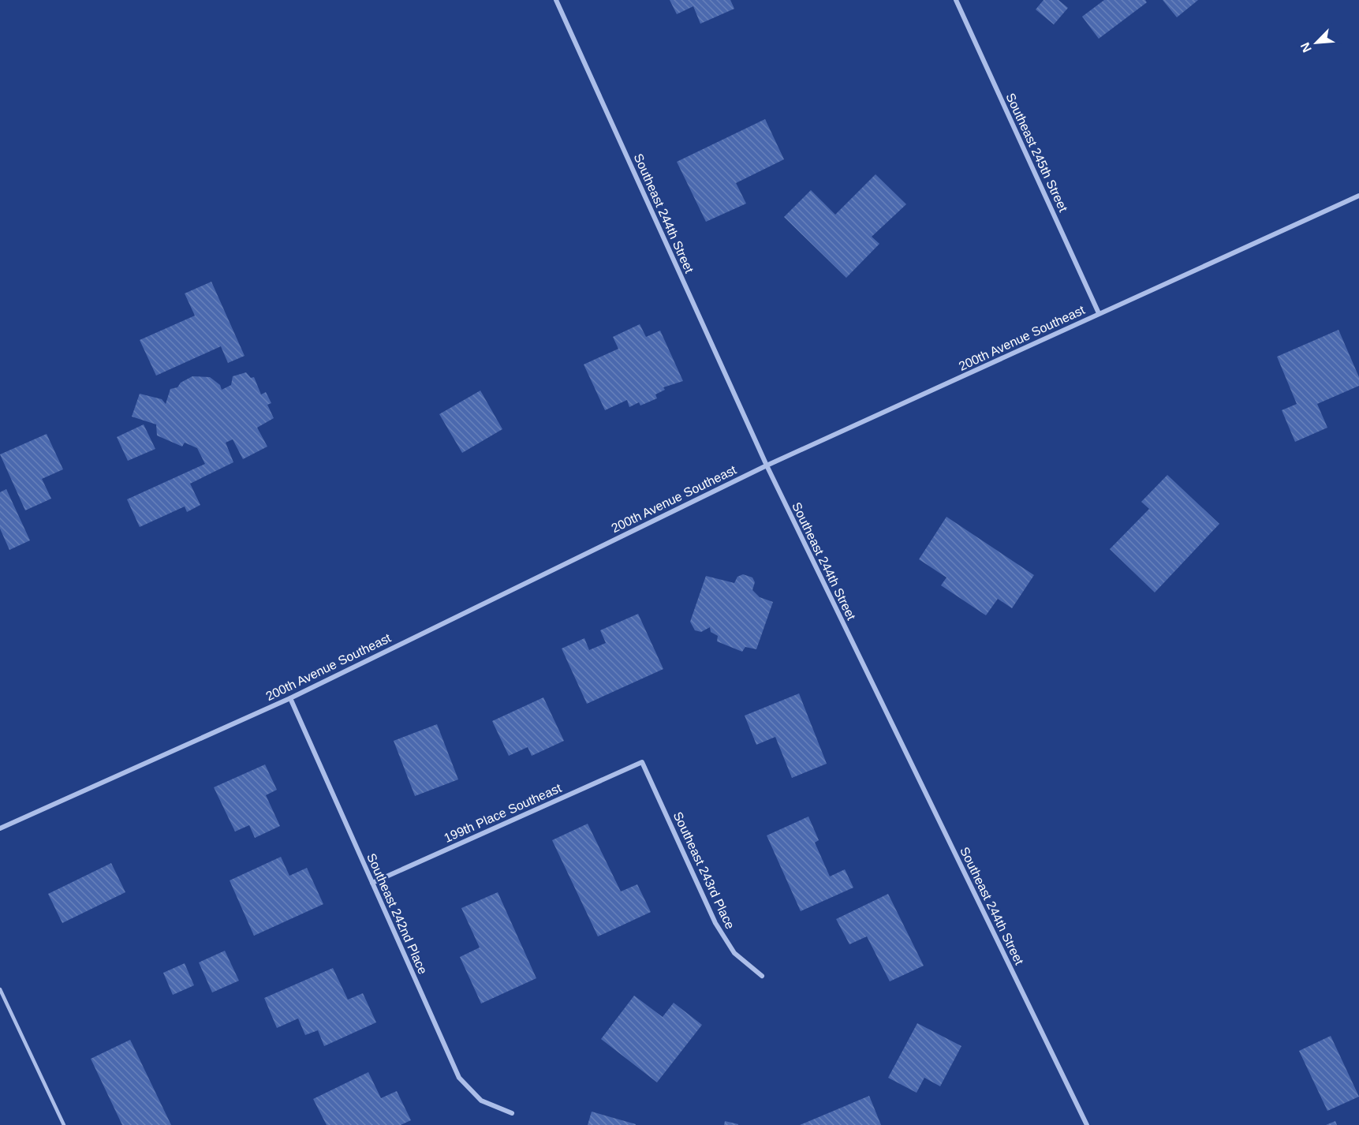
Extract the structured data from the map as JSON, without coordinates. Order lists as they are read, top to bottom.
{
  "streets": {
    "street": [
      "Southeast 245th Street",
      "Southeast 244th Street",
      "200th Avenue Southeast",
      "199th Place Southeast",
      "Southeast 243rd Place",
      "Southeast 242nd Place"
    ]
  },
  "crossings": [
    ["Southeast 245th Street", "200th Avenue Southeast"],
    ["Southeast 244th Street", "200th Avenue Southeast"],
    ["200th Avenue Southeast", "Southeast 242nd Place"],
    ["199th Place Southeast", "Southeast 243rd Place"],
    ["199th Place Southeast", "Southeast 242nd Place"]
  ],
  "north": "bottom left"
}
